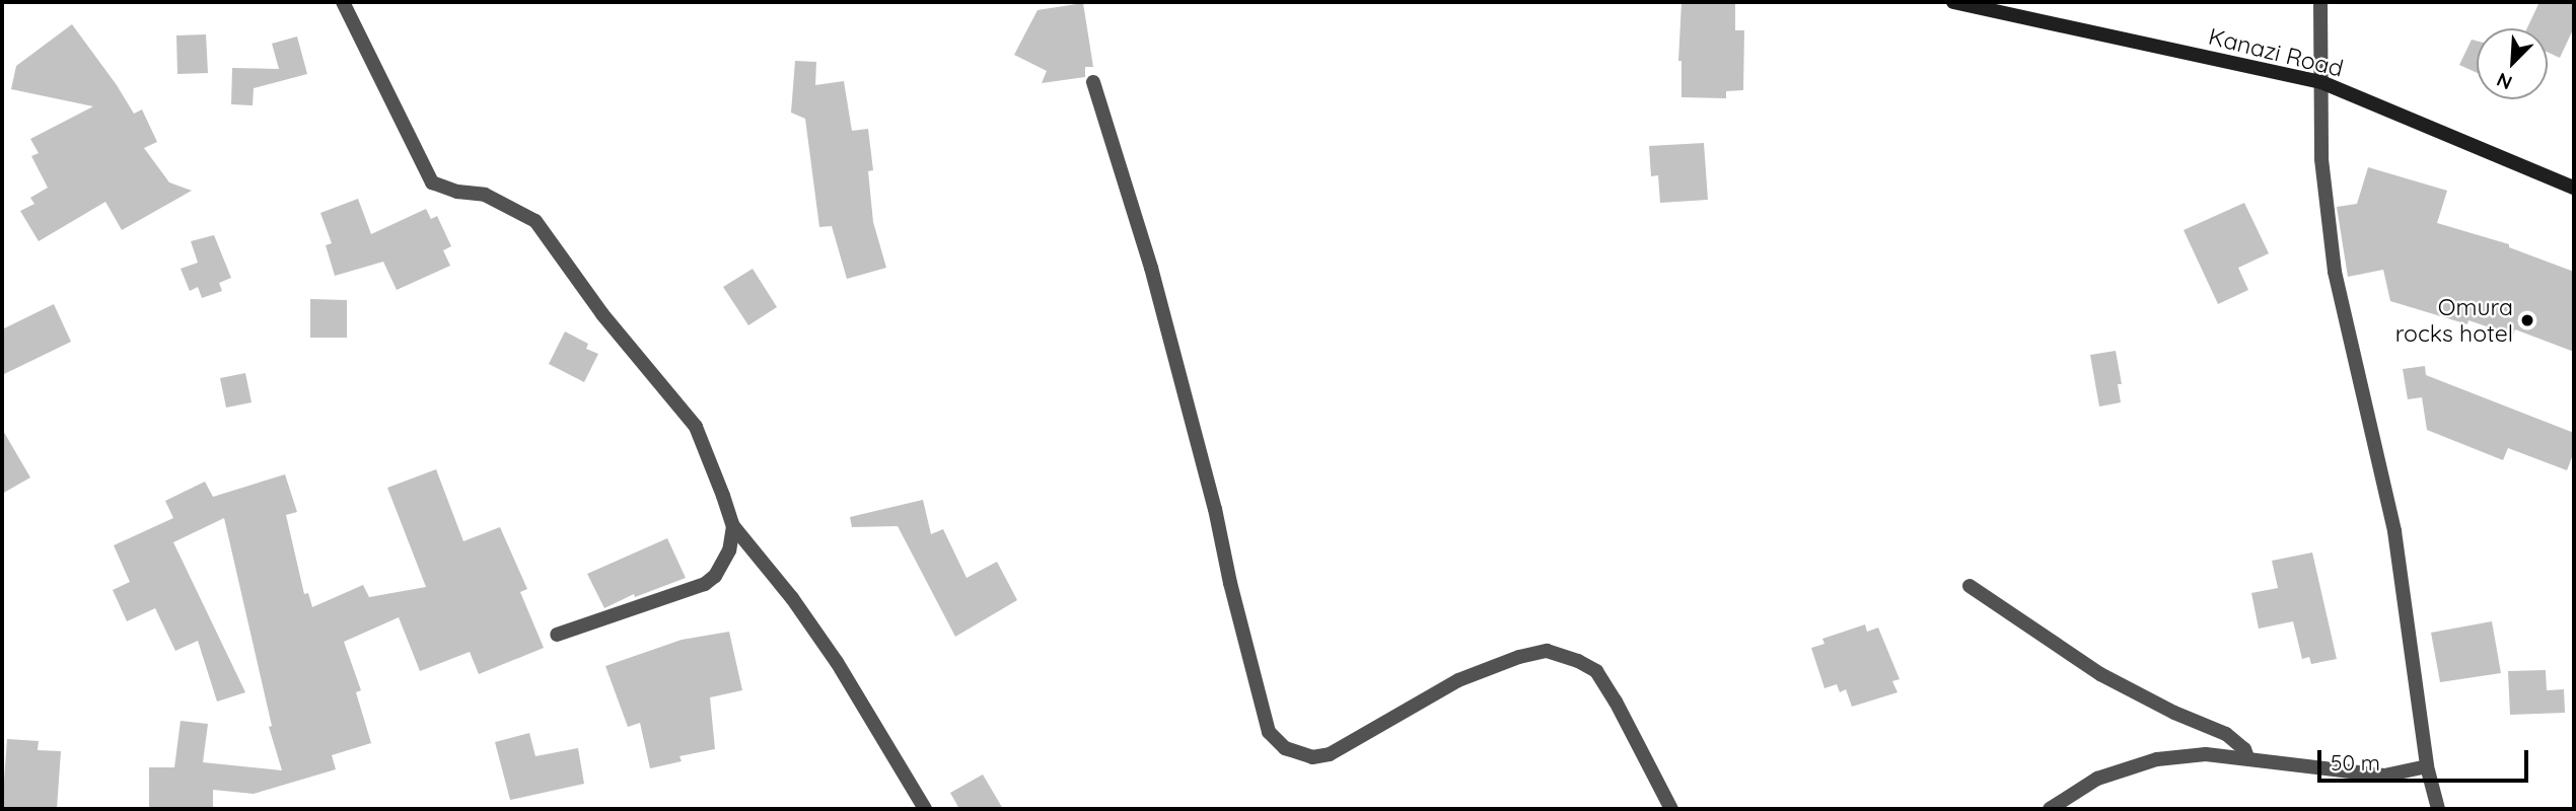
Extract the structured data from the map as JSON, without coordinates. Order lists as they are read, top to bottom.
{
  "streets": {
    "main road": ["Kanazi Road"]
  },
  "places": ["Omura rocks hotel"],
  "scale_bar": "50 m",
  "north": "bottom left"
}
